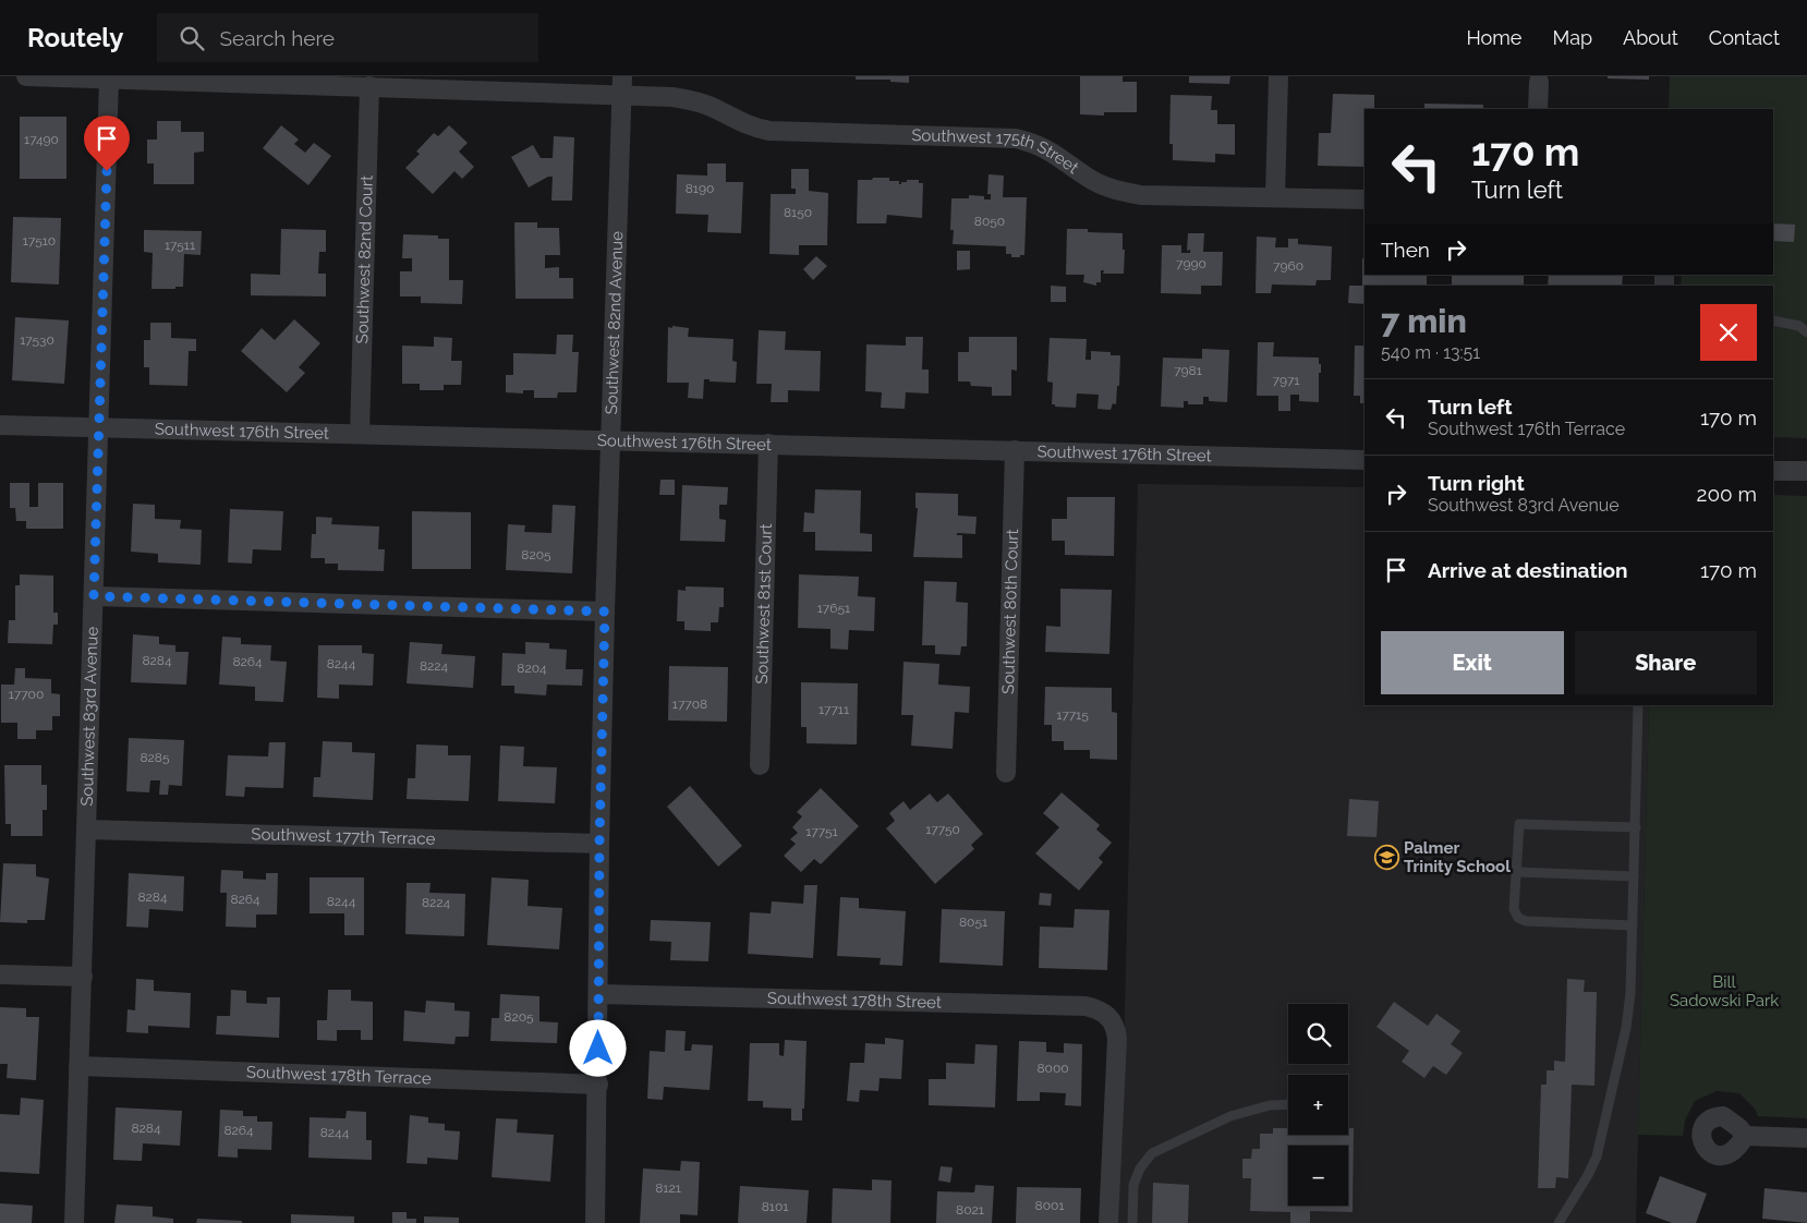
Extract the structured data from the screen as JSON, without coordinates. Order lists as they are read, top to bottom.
{
  "streets": {
    "street": [
      "Southwest 175th Street",
      "Southwest 82nd Court",
      "Southwest 82nd Avenue",
      "Southwest 176th Street",
      "Southwest 81st Court",
      "Southwest 80th Court",
      "Southwest 83rd Avenue",
      "Southwest 177th Terrace",
      "Southwest 178th Street",
      "Southwest 178th Terrace"
    ]
  },
  "crossings": [
    ["Southwest 175th Street", "Southwest 82nd Court"],
    ["Southwest 175th Street", "Southwest 82nd Avenue"],
    ["Southwest 175th Street", "Southwest 83rd Avenue"],
    ["Southwest 82nd Court", "Southwest 176th Street"],
    ["Southwest 82nd Avenue", "Southwest 176th Street"],
    ["Southwest 82nd Avenue", "Southwest 177th Terrace"],
    ["Southwest 82nd Avenue", "Southwest 178th Street"],
    ["Southwest 82nd Avenue", "Southwest 178th Terrace"],
    ["Southwest 176th Street", "Southwest 81st Court"],
    ["Southwest 176th Street", "Southwest 80th Court"],
    ["Southwest 176th Street", "Southwest 83rd Avenue"],
    ["Southwest 83rd Avenue", "Southwest 177th Terrace"],
    ["Southwest 83rd Avenue", "Southwest 178th Terrace"]
  ],
  "parks": ["Bill Sadowski Park"],
  "places": {
    "school or university": ["Palmer Trinity School"]
  },
  "house_numbers": [
    "17490",
    "8190",
    "8150",
    "8050",
    "17510",
    "17511",
    "7990",
    "7960",
    "17530",
    "7981",
    "7971",
    "8205",
    "17651",
    "8284",
    "8264",
    "8244",
    "8224",
    "8204",
    "17700",
    "17708",
    "17711",
    "17715",
    "8285",
    "17750",
    "17751",
    "8284",
    "8264",
    "8244",
    "8224",
    "8051",
    "8205",
    "8000",
    "8284",
    "8264",
    "8244",
    "8121",
    "8001",
    "8101",
    "8021"
  ],
  "page": {
    "header": "Routely",
    "search": "Search here",
    "nav": [
      "Home",
      "Map",
      "About",
      "Contact"
    ],
    "turn": ["170 m", "Turn left"],
    "then": "Then",
    "heading": ["7 min", "540 m · 13:51"],
    "list": [
      {
        "name": "Turn left",
        "note": "Southwest 176th Terrace",
        "value": "170 m"
      },
      {
        "name": "Turn right",
        "note": "Southwest 83rd Avenue",
        "value": "200 m"
      },
      {
        "name": "Arrive at destination",
        "value": "170 m"
      }
    ],
    "buttons": ["Exit", "Share"],
    "map_buttons": ["+", "−"]
  }
}
